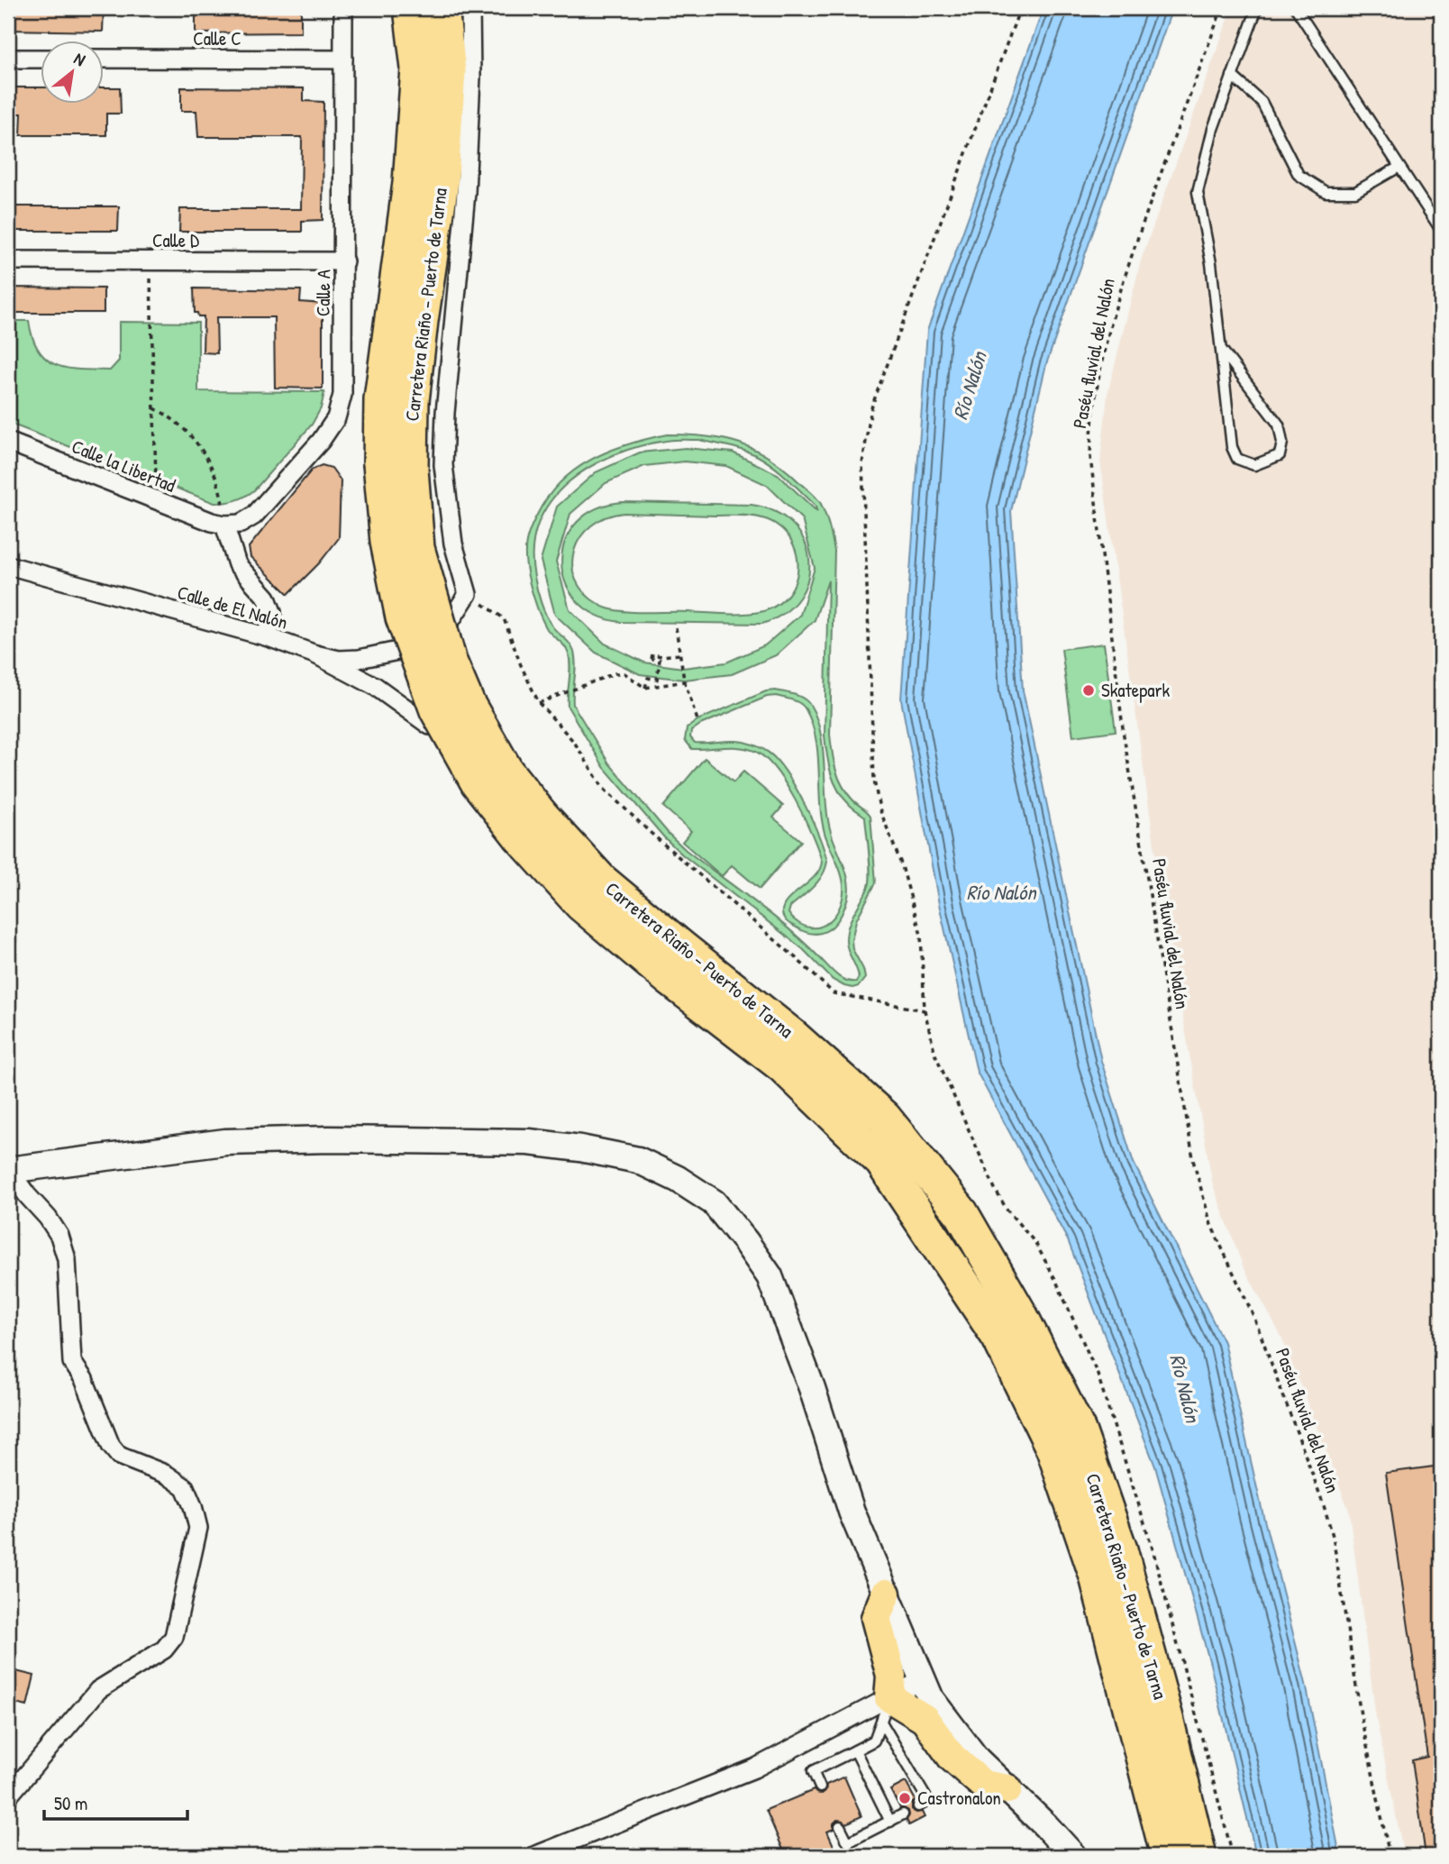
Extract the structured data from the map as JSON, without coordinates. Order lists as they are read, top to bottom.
{
  "streets": {
    "highway": ["Carretera Riaño - Puerto de Tarna"],
    "street": [
      "Calle C",
      "Calle D",
      "Calle A",
      "Calle la Libertad",
      "Calle de El Nalón"
    ],
    "path": ["Paséu fluvial del Nalón"]
  },
  "crossings": [
    ["Calle C", "Calle A"],
    ["Calle D", "Calle A"],
    ["Calle A", "Calle la Libertad"]
  ],
  "water": ["Río Nalón"],
  "places": ["Skatepark", "Castronalon"],
  "scale_bar": "50 m",
  "north": "top right"
}
